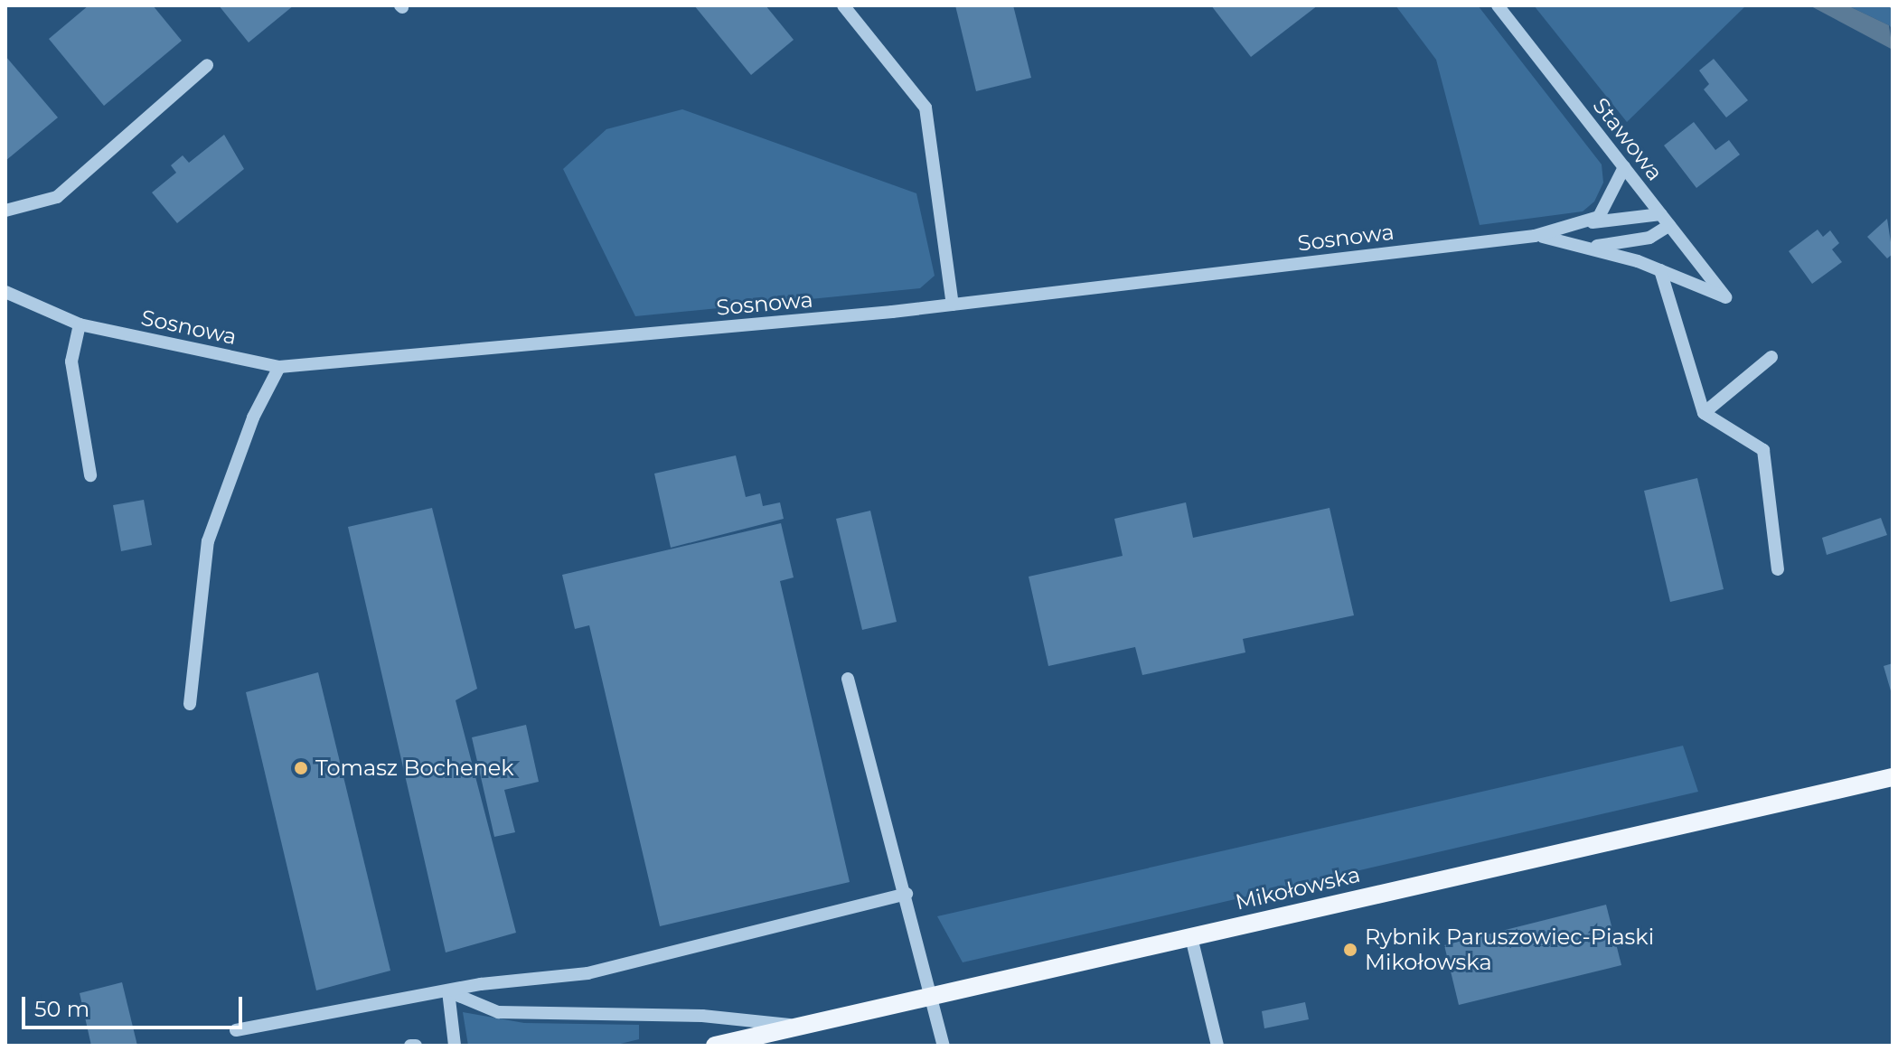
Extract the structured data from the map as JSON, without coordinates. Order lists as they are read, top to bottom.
{
  "streets": {
    "main road": ["Mikołowska"],
    "street": ["Stawowa", "Sosnowa"]
  },
  "crossings": [
    ["Stawowa", "Sosnowa"]
  ],
  "places": ["Tomasz Bochenek", "Rybnik Paruszowiec-Piaski Mikołowska"],
  "scale_bar": "50 m"
}
